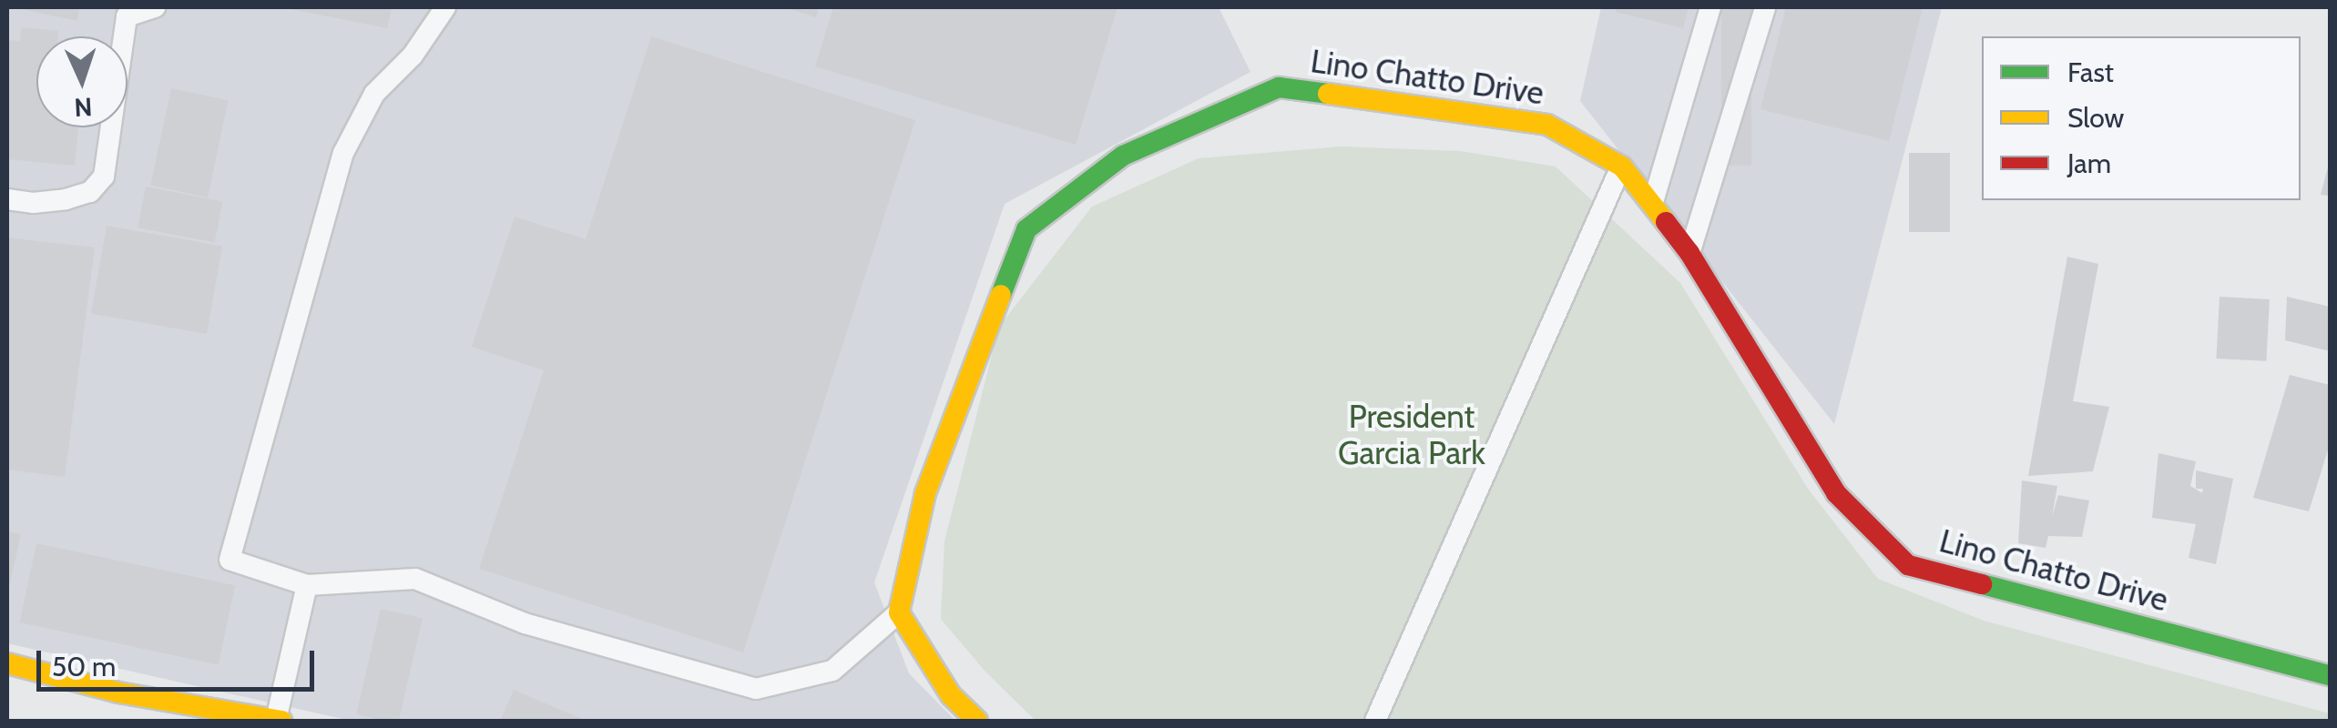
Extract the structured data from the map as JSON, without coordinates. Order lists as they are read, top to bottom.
{
  "streets": {
    "street": ["Lino Chatto Drive"]
  },
  "parks": ["President Garcia Park"],
  "legend": ["Fast", "Slow", "Jam"],
  "scale_bar": "50 m",
  "north": "bottom"
}
